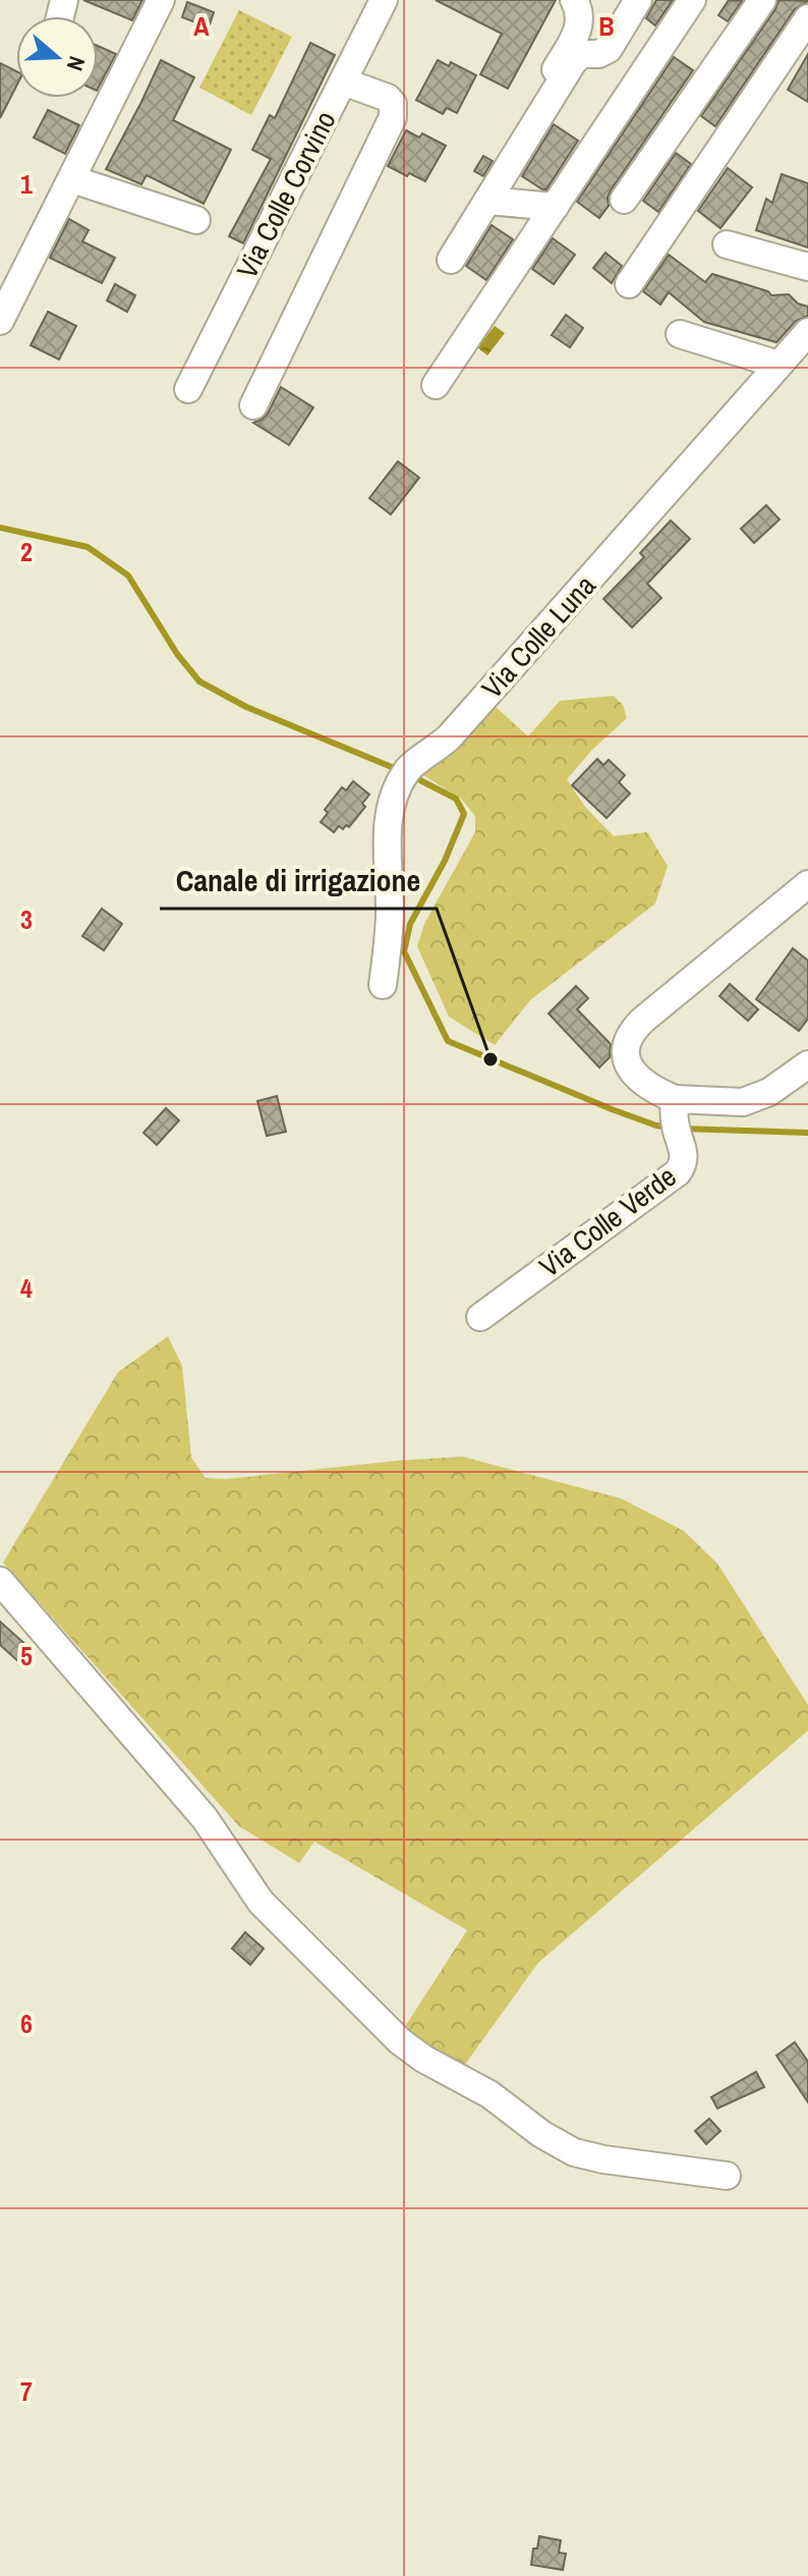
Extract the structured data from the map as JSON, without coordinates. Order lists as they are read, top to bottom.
{
  "streets": {
    "street": ["Via Colle Corvino", "Via Colle Luna", "Via Colle Verde"]
  },
  "places": ["Canale di irrigazione"],
  "north": "right",
  "grid": {
    "columns": ["A", "B"],
    "rows": [
      "1",
      "2",
      "3",
      "4",
      "5",
      "6",
      "7"
    ]
  }
}
